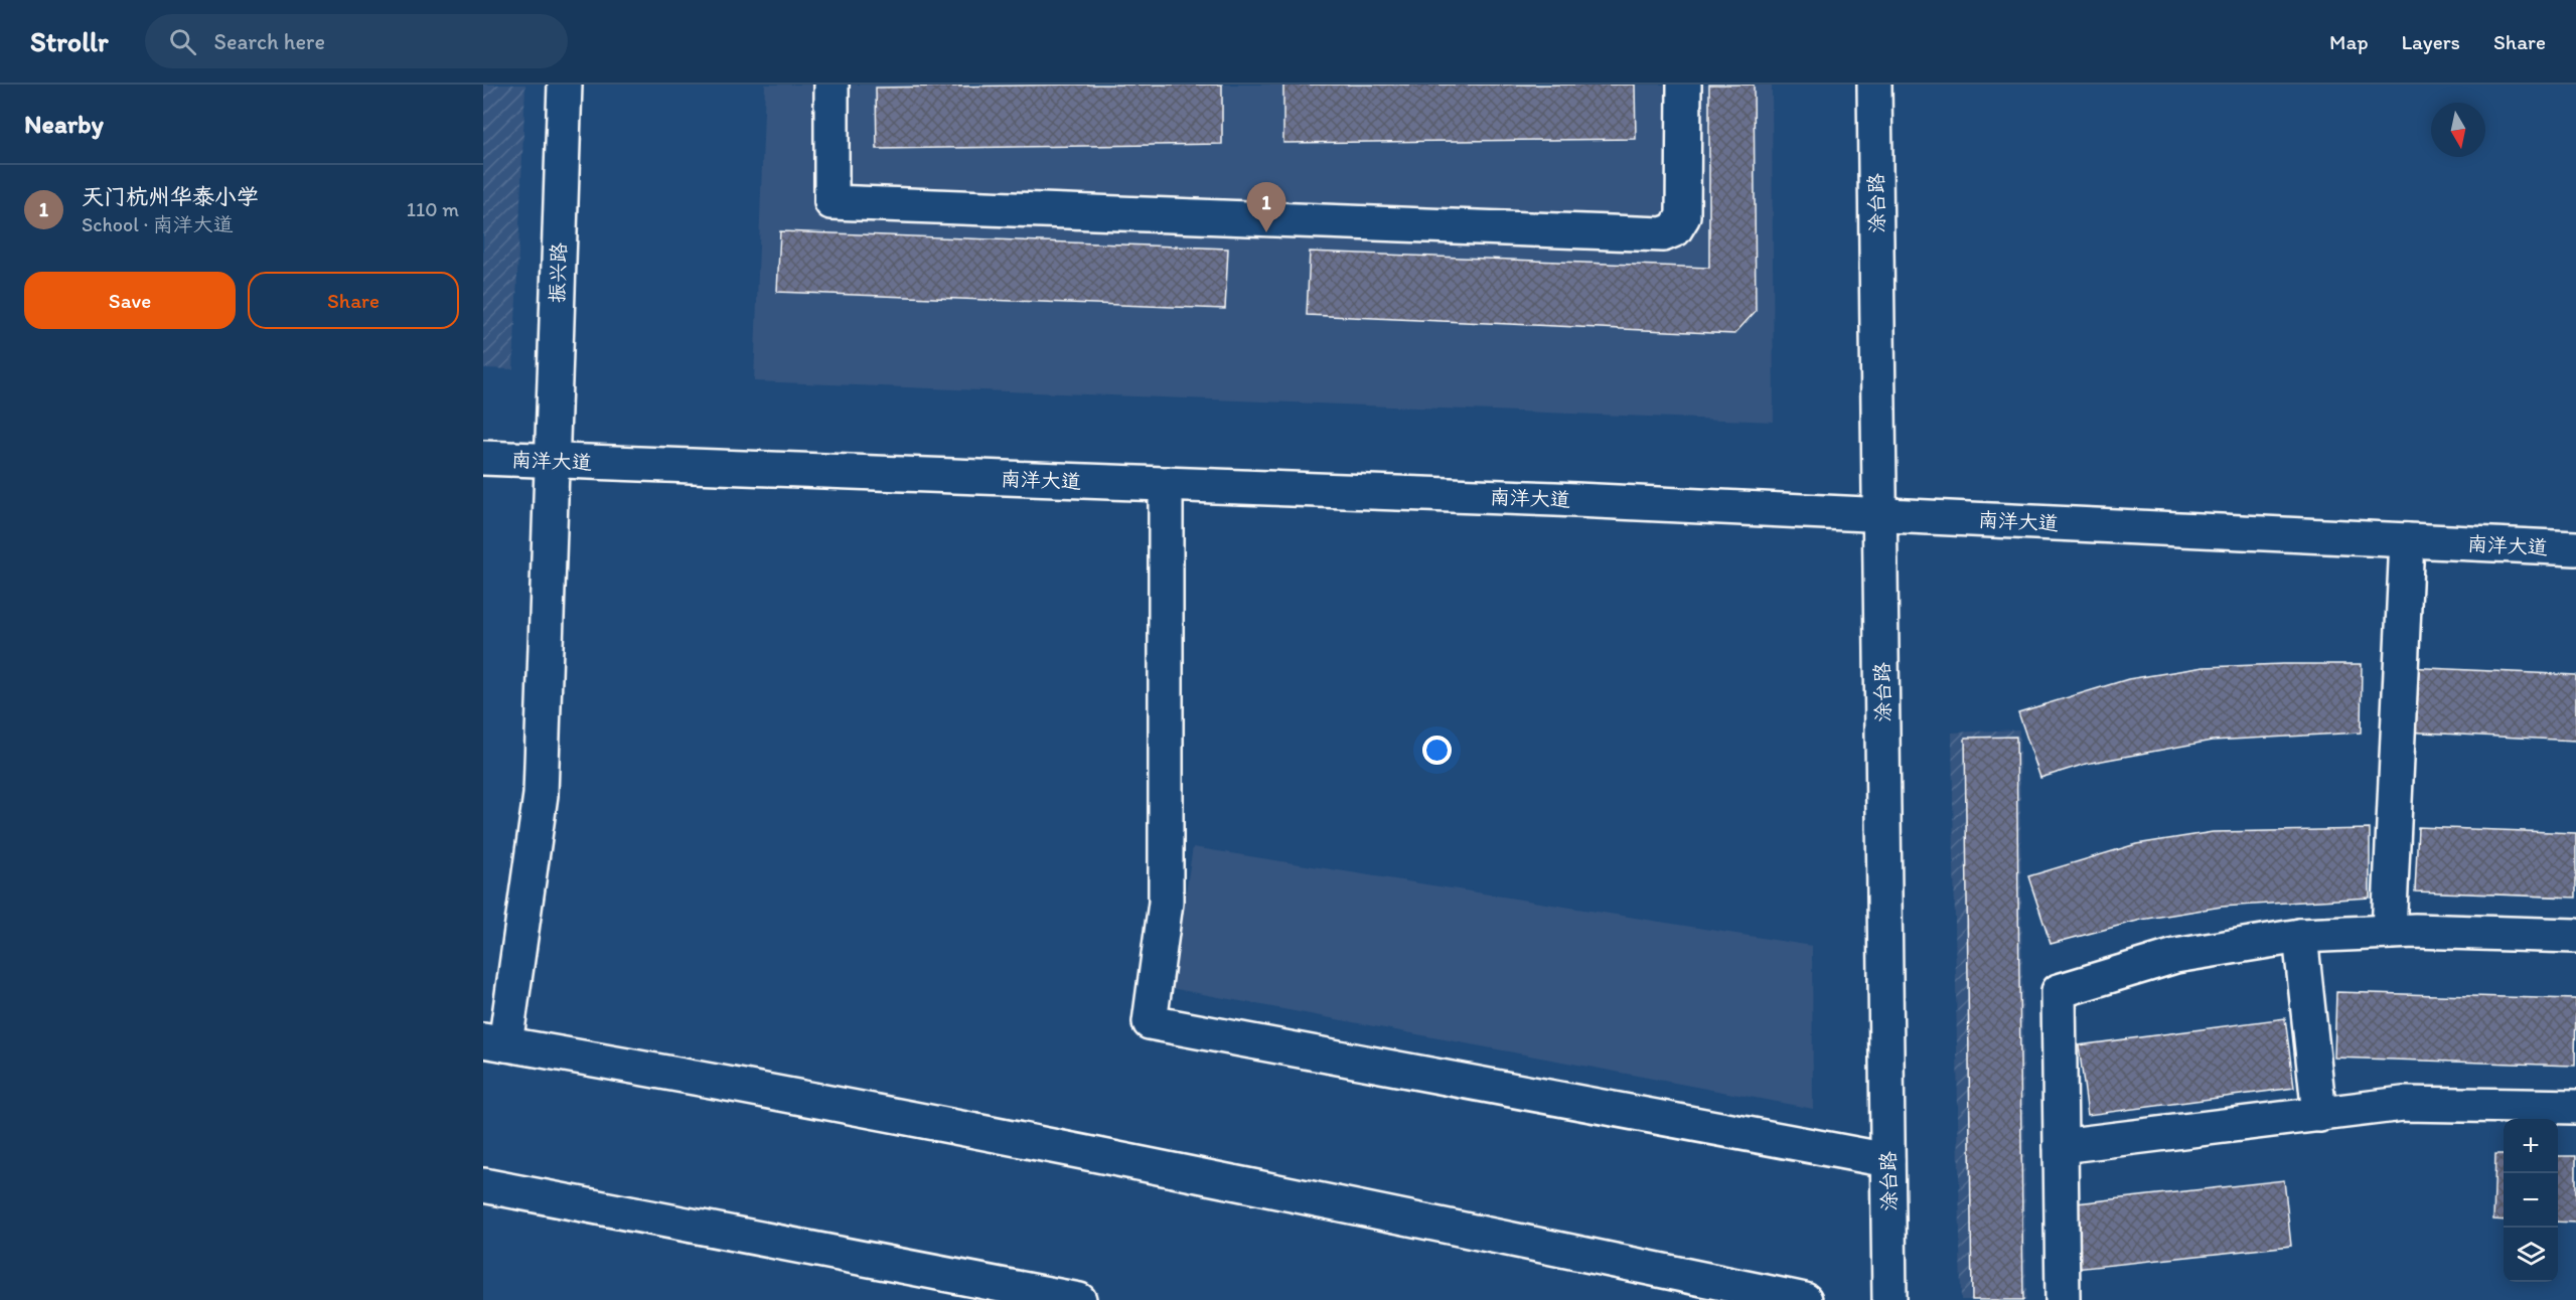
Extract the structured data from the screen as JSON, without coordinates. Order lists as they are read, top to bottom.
{
  "streets": {
    "street": ["涂台路", "振兴路", "南洋大道"]
  },
  "crossings": [
    ["涂台路", "南洋大道"],
    ["振兴路", "南洋大道"]
  ],
  "north": "bottom",
  "page": {
    "header": "Strollr",
    "search": "Search here",
    "nav": ["Map", "Layers", "Share"],
    "heading": "Nearby",
    "list": [
      {
        "mark": "1",
        "name": "天门杭州华泰小学",
        "note": "School · 南洋大道",
        "value": "110 m"
      }
    ],
    "pins": "1",
    "buttons": ["Save", "Share"],
    "map_buttons": ["+", "−"]
  }
}
